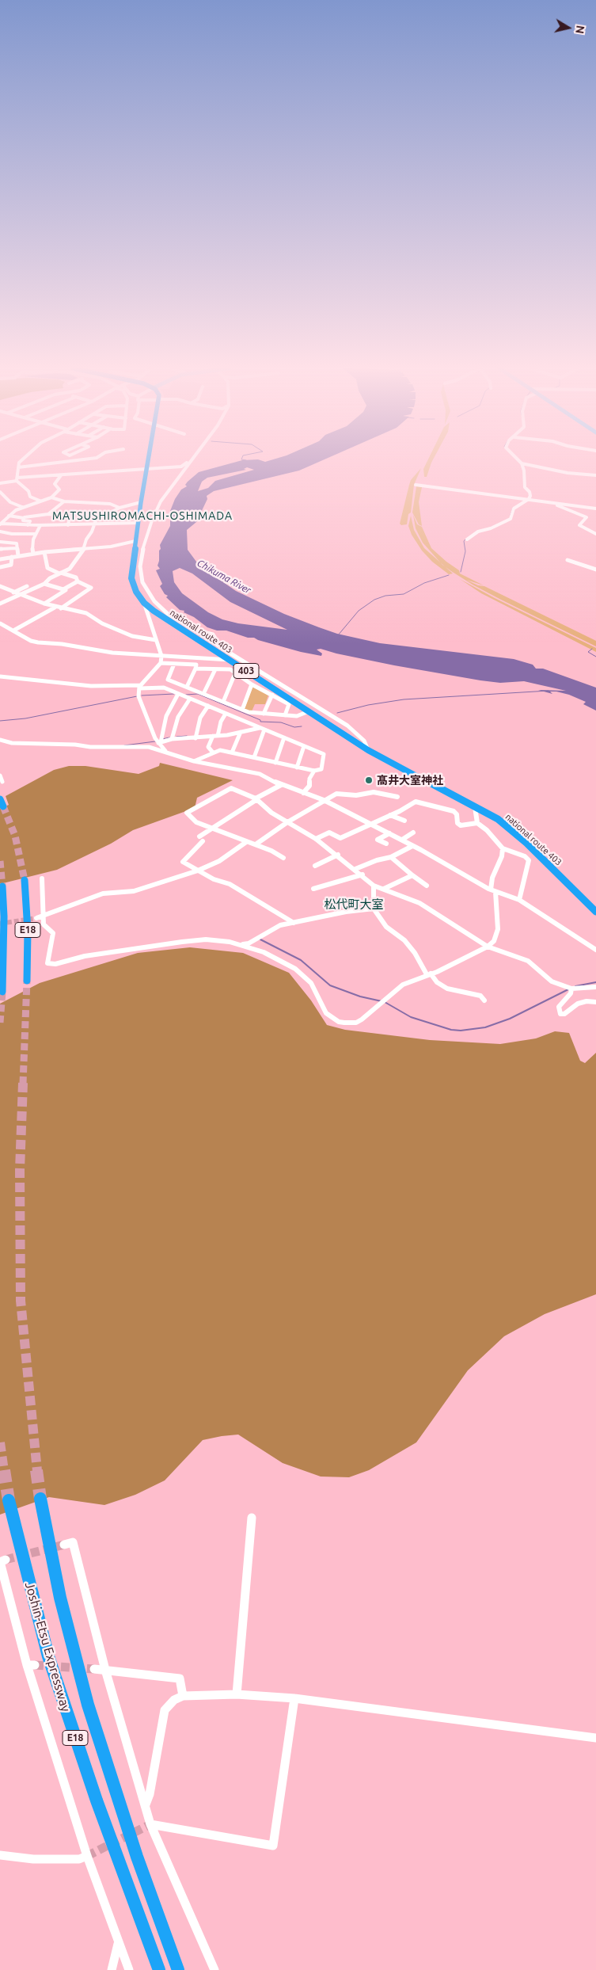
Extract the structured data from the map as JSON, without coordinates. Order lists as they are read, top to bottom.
{
  "streets": {
    "highway": [
      "national route 403",
      "403",
      "E18",
      "Joshin-Etsu Expressway"
    ]
  },
  "districts": ["MATSUSHIROMACHI-OSHIMADA", "松代町大室"],
  "water": ["Chikuma River"],
  "places": ["髙井大室神社"],
  "north": "right"
}
